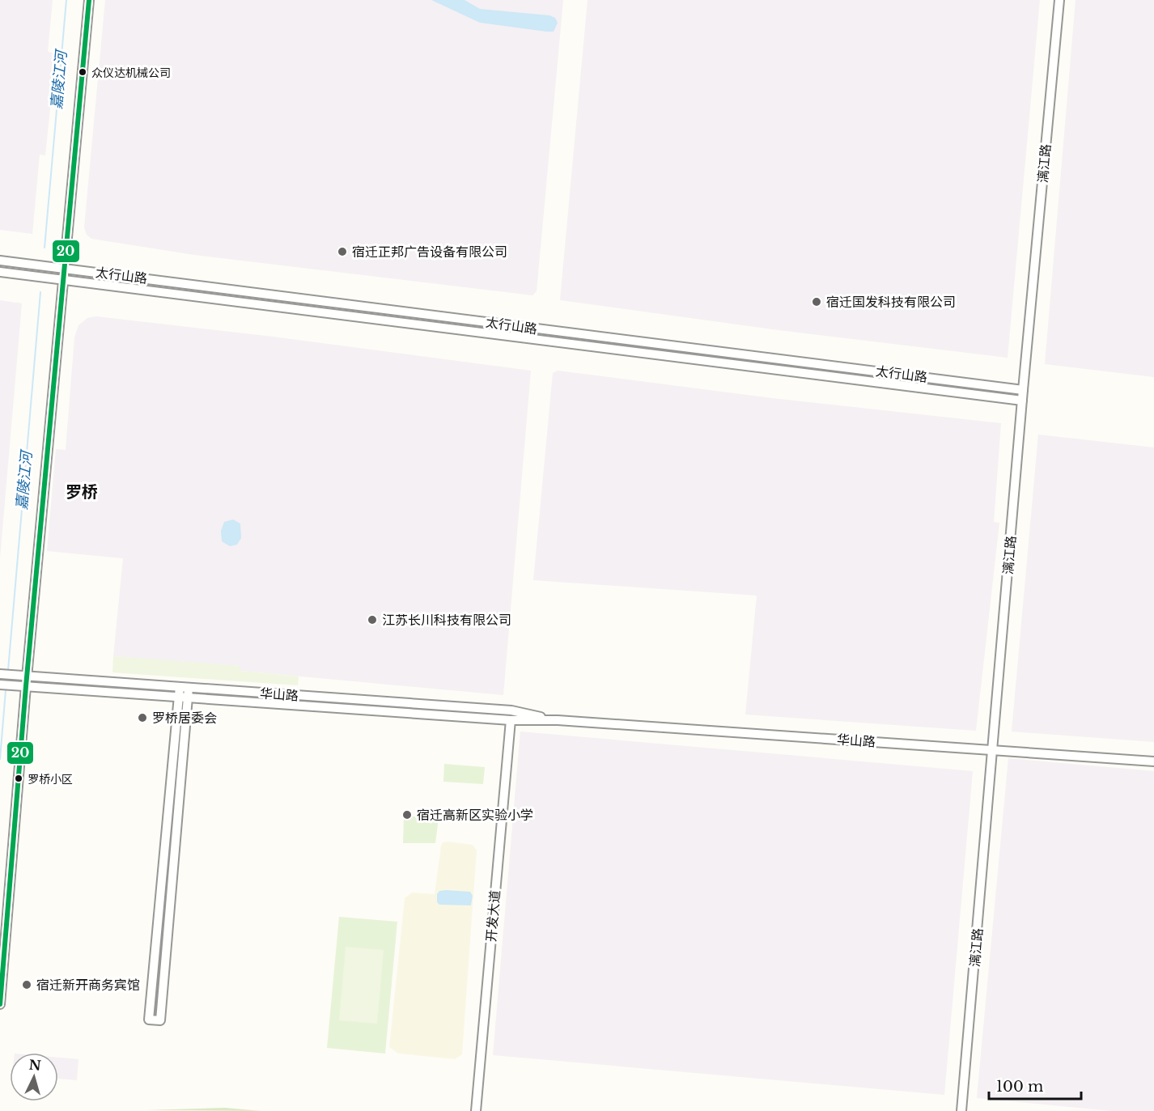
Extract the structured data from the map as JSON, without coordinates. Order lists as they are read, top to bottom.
{
  "streets": {
    "street": [
      "漓江路",
      "太行山路",
      "华山路",
      "开发大道"
    ]
  },
  "crossings": [
    ["漓江路", "太行山路"],
    ["漓江路", "华山路"],
    ["华山路", "开发大道"]
  ],
  "districts": ["罗桥"],
  "water": ["嘉陵江河"],
  "places": [
    "众仪达机械公司",
    "宿迁正邦广告设备有限公司",
    "宿迁国发科技有限公司",
    "江苏长川科技有限公司",
    "罗桥居委会",
    "罗桥小区",
    "宿迁高新区实验小学",
    "宿迁新开商务宾馆"
  ],
  "lines": ["transit line 20"],
  "scale_bar": "100 m",
  "north": "top"
}
